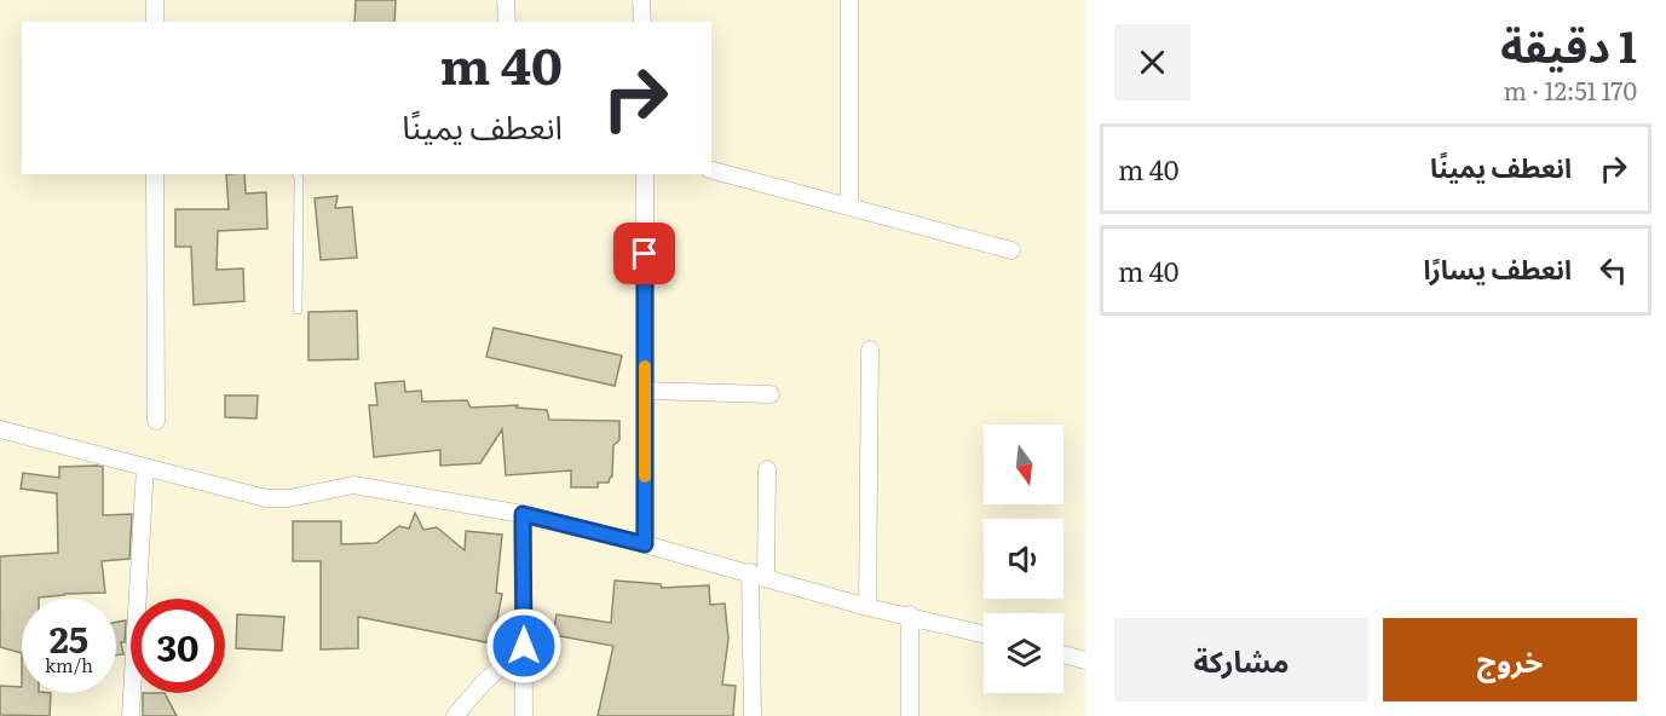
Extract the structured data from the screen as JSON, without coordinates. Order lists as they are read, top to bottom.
{
  "north": "bottom",
  "page": {
    "heading": ["1 دقيقة", "170 m · 12:51"],
    "turn": ["40 m", "انعطف يمينًا"],
    "list": [
      {
        "name": "انعطف يمينًا",
        "value": "40 m"
      },
      {
        "name": "انعطف يسارًا",
        "value": "40 m"
      }
    ],
    "speed": "25 km/h",
    "limit": "30",
    "buttons": ["خروج", "مشاركة"]
  }
}
